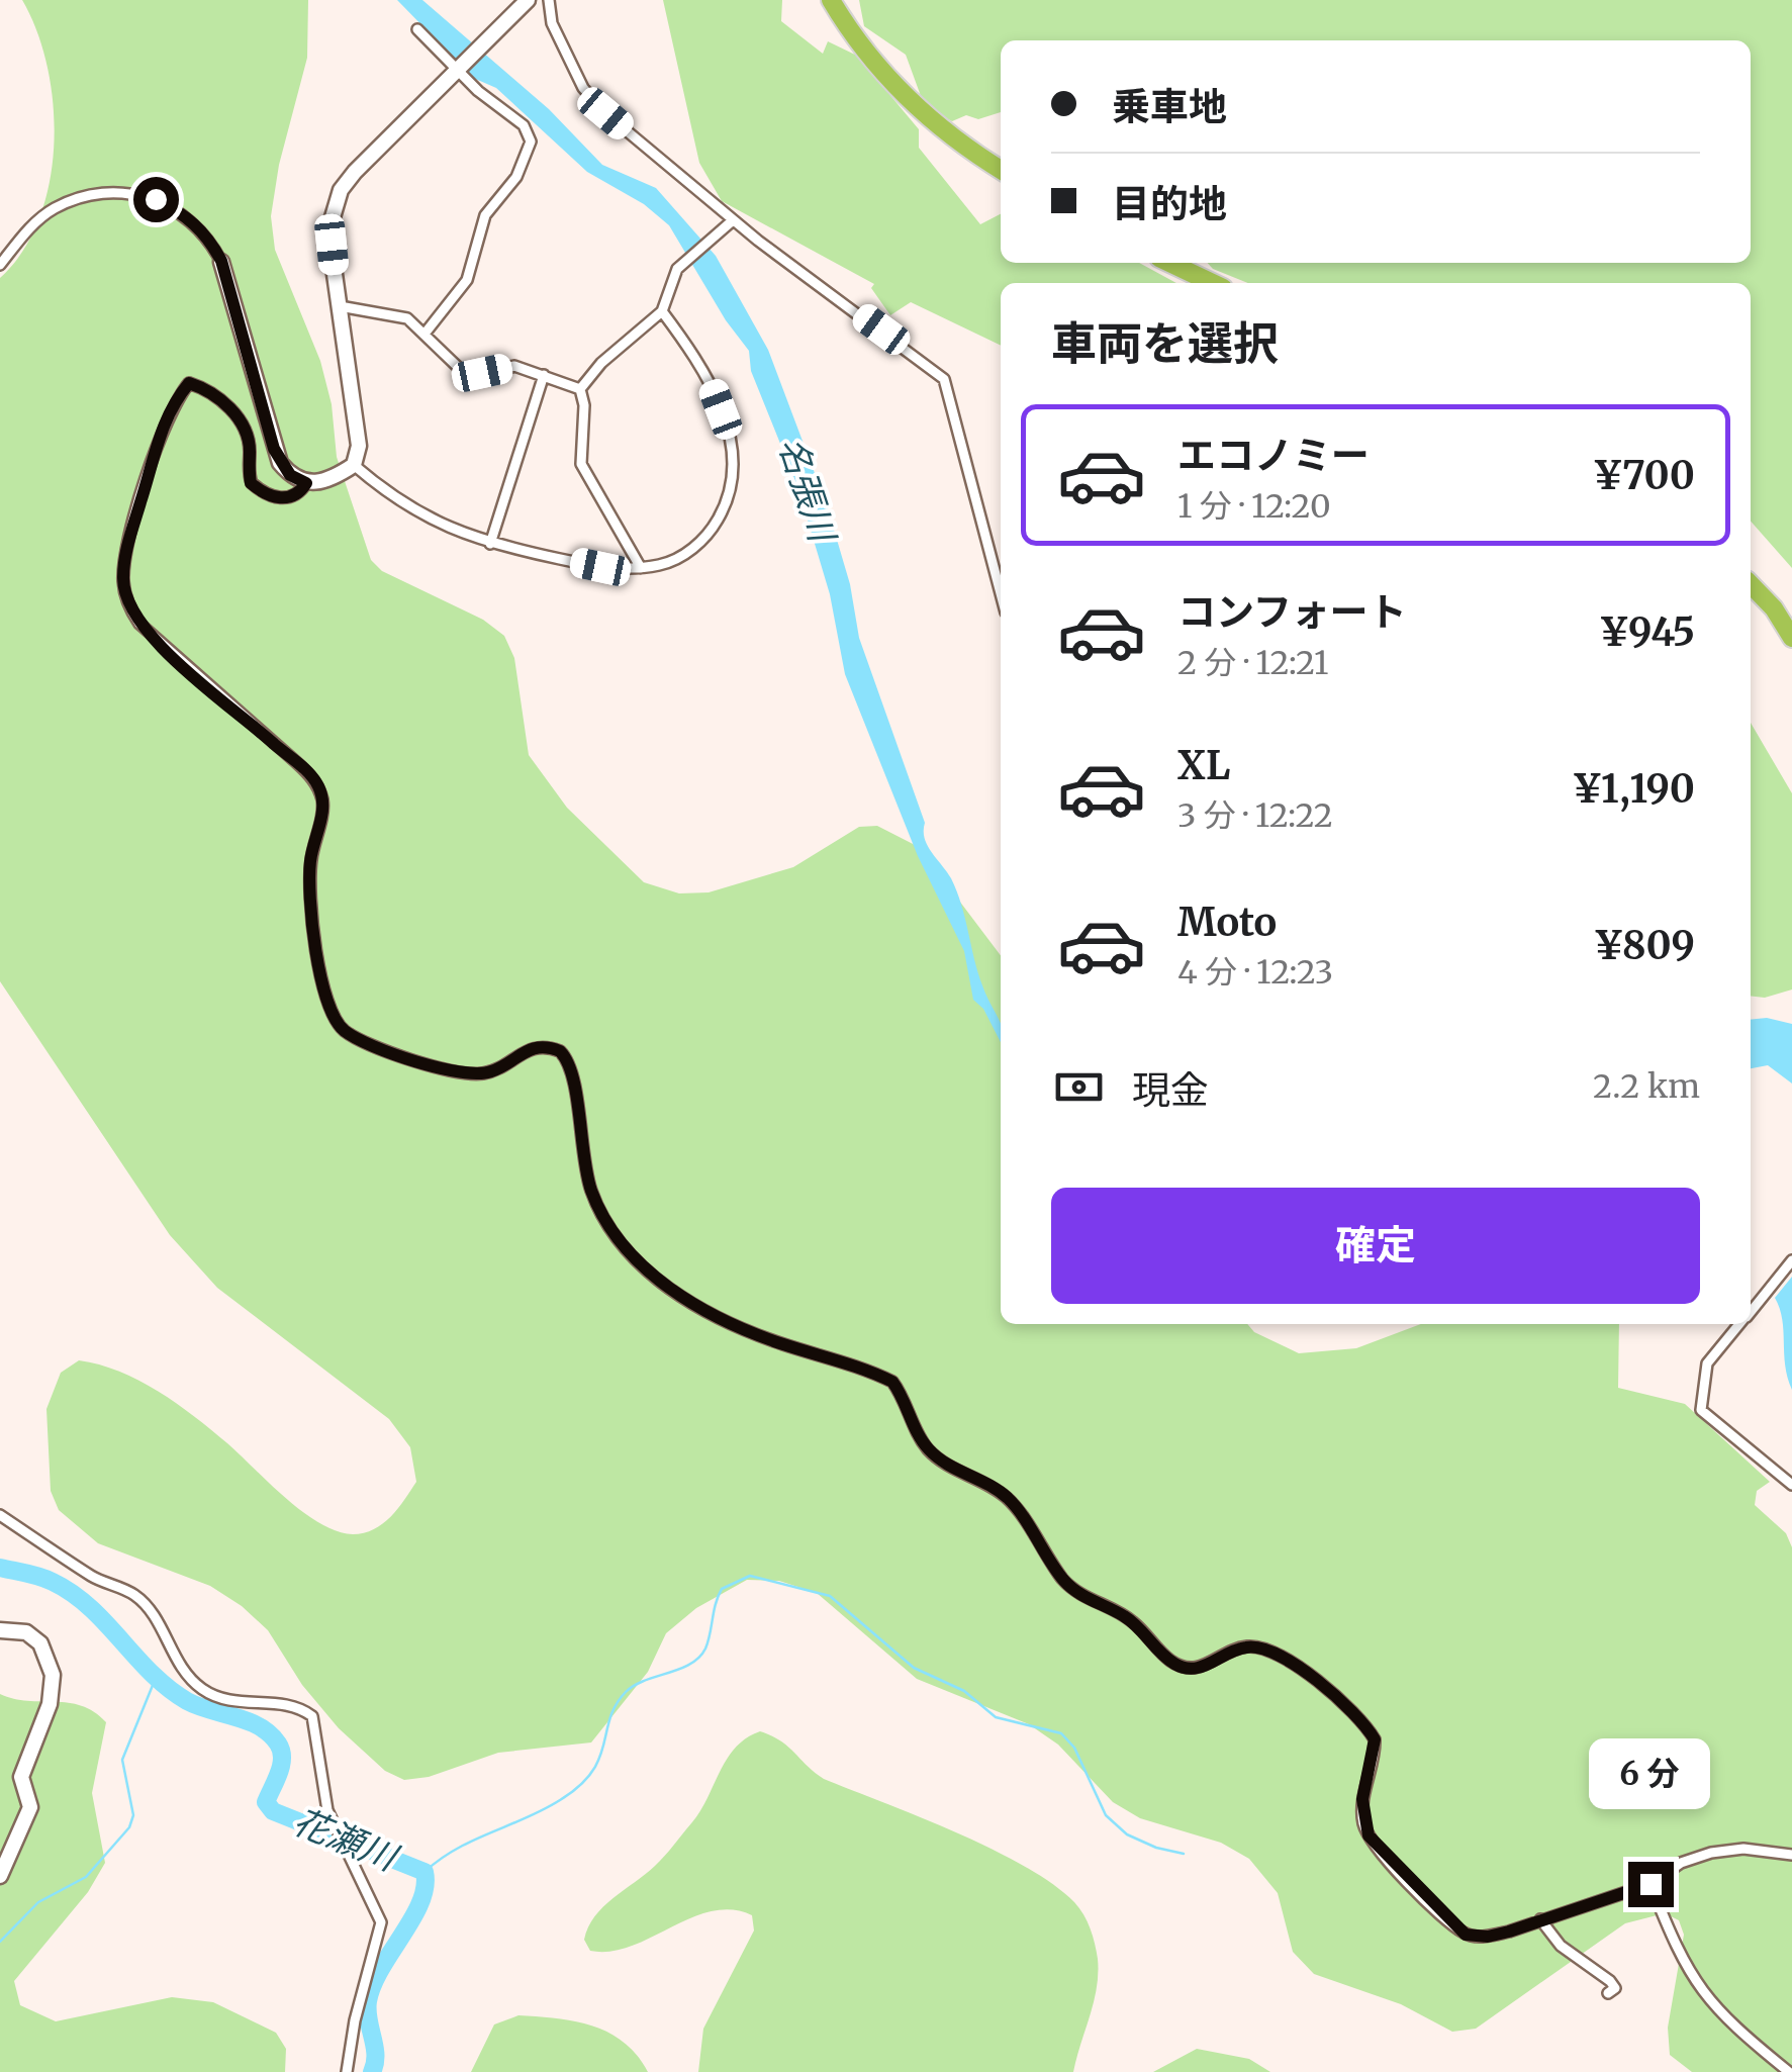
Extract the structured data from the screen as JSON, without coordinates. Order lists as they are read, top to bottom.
{
  "water": ["名張川", "花瀬川"],
  "page": {
    "banner": ["乗車地", "目的地"],
    "heading": "車両を選択",
    "list": [
      {
        "name": "エコノミー",
        "note": "1 分 · 12:20",
        "value": "¥700"
      },
      {
        "name": "コンフォート",
        "note": "2 分 · 12:21",
        "value": "¥945"
      },
      {
        "name": "XL",
        "note": "3 分 · 12:22",
        "value": "¥1,190"
      },
      {
        "name": "Moto",
        "note": "4 分 · 12:23",
        "value": "¥809"
      }
    ],
    "pay": ["現金", "2.2 km"],
    "buttons": "確定",
    "bubble": "6 分"
  }
}
